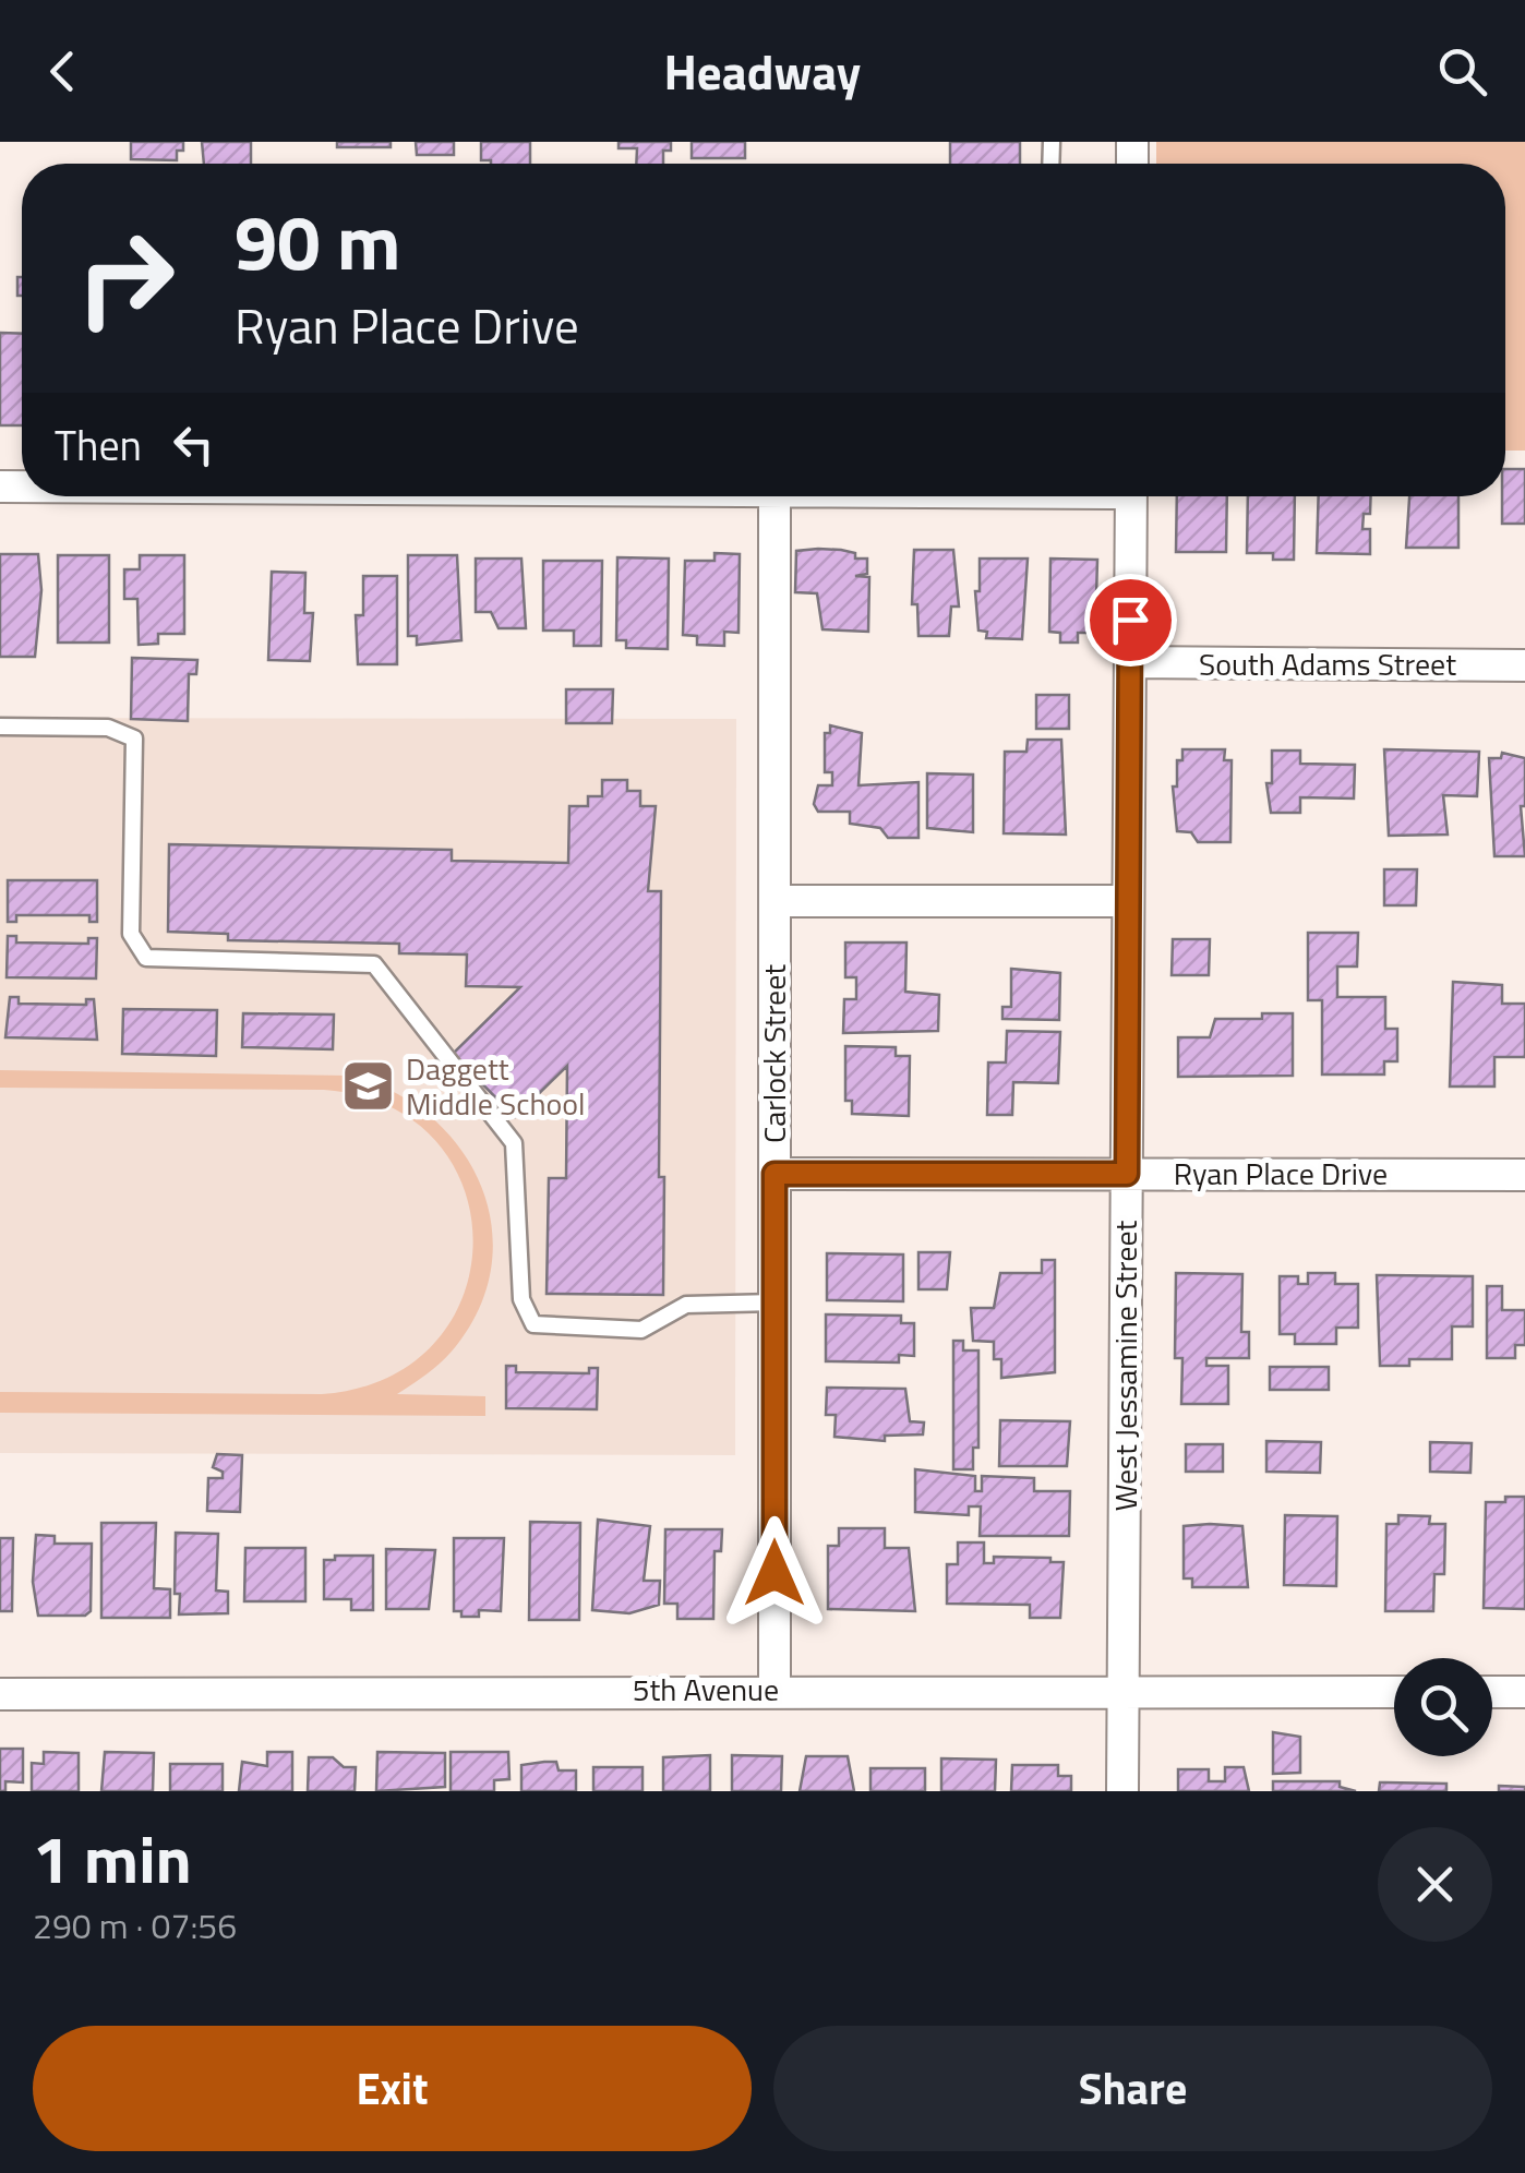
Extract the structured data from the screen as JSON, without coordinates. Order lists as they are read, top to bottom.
{
  "streets": {
    "street": [
      "South Adams Street",
      "Carlock Street",
      "Ryan Place Drive",
      "West Jessamine Street",
      "5th Avenue"
    ]
  },
  "crossings": [
    ["South Adams Street", "West Jessamine Street"],
    ["Carlock Street", "Ryan Place Drive"],
    ["Carlock Street", "5th Avenue"],
    ["Ryan Place Drive", "West Jessamine Street"],
    ["West Jessamine Street", "5th Avenue"]
  ],
  "places": {
    "school or university": ["Daggett Middle School"]
  },
  "page": {
    "header": "Headway",
    "turn": ["90 m", "Ryan Place Drive"],
    "then": "Then",
    "heading": ["1 min", "290 m · 07:56"],
    "buttons": ["Exit", "Share"]
  }
}
